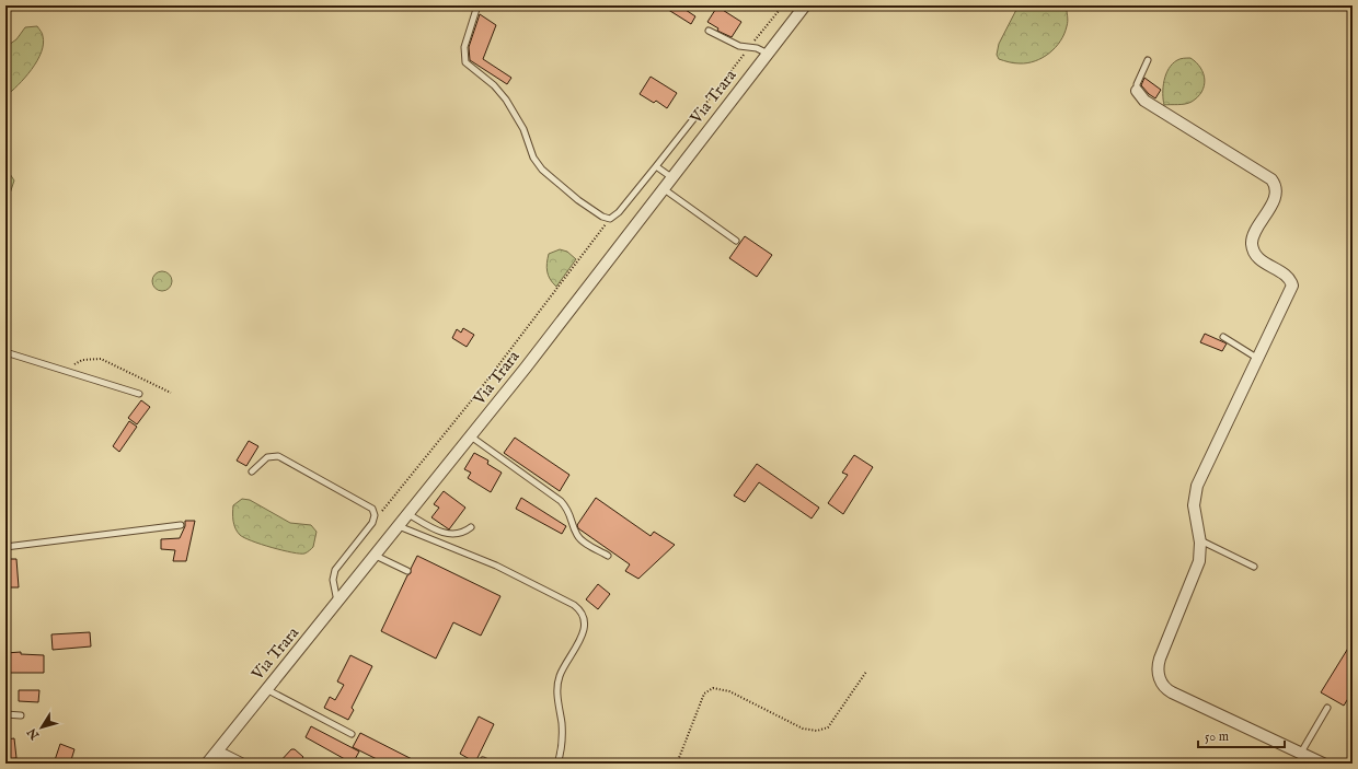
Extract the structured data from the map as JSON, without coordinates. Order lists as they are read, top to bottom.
{
  "streets": {
    "street": ["Via Trara"]
  },
  "scale_bar": "50 m",
  "north": "bottom left"
}
